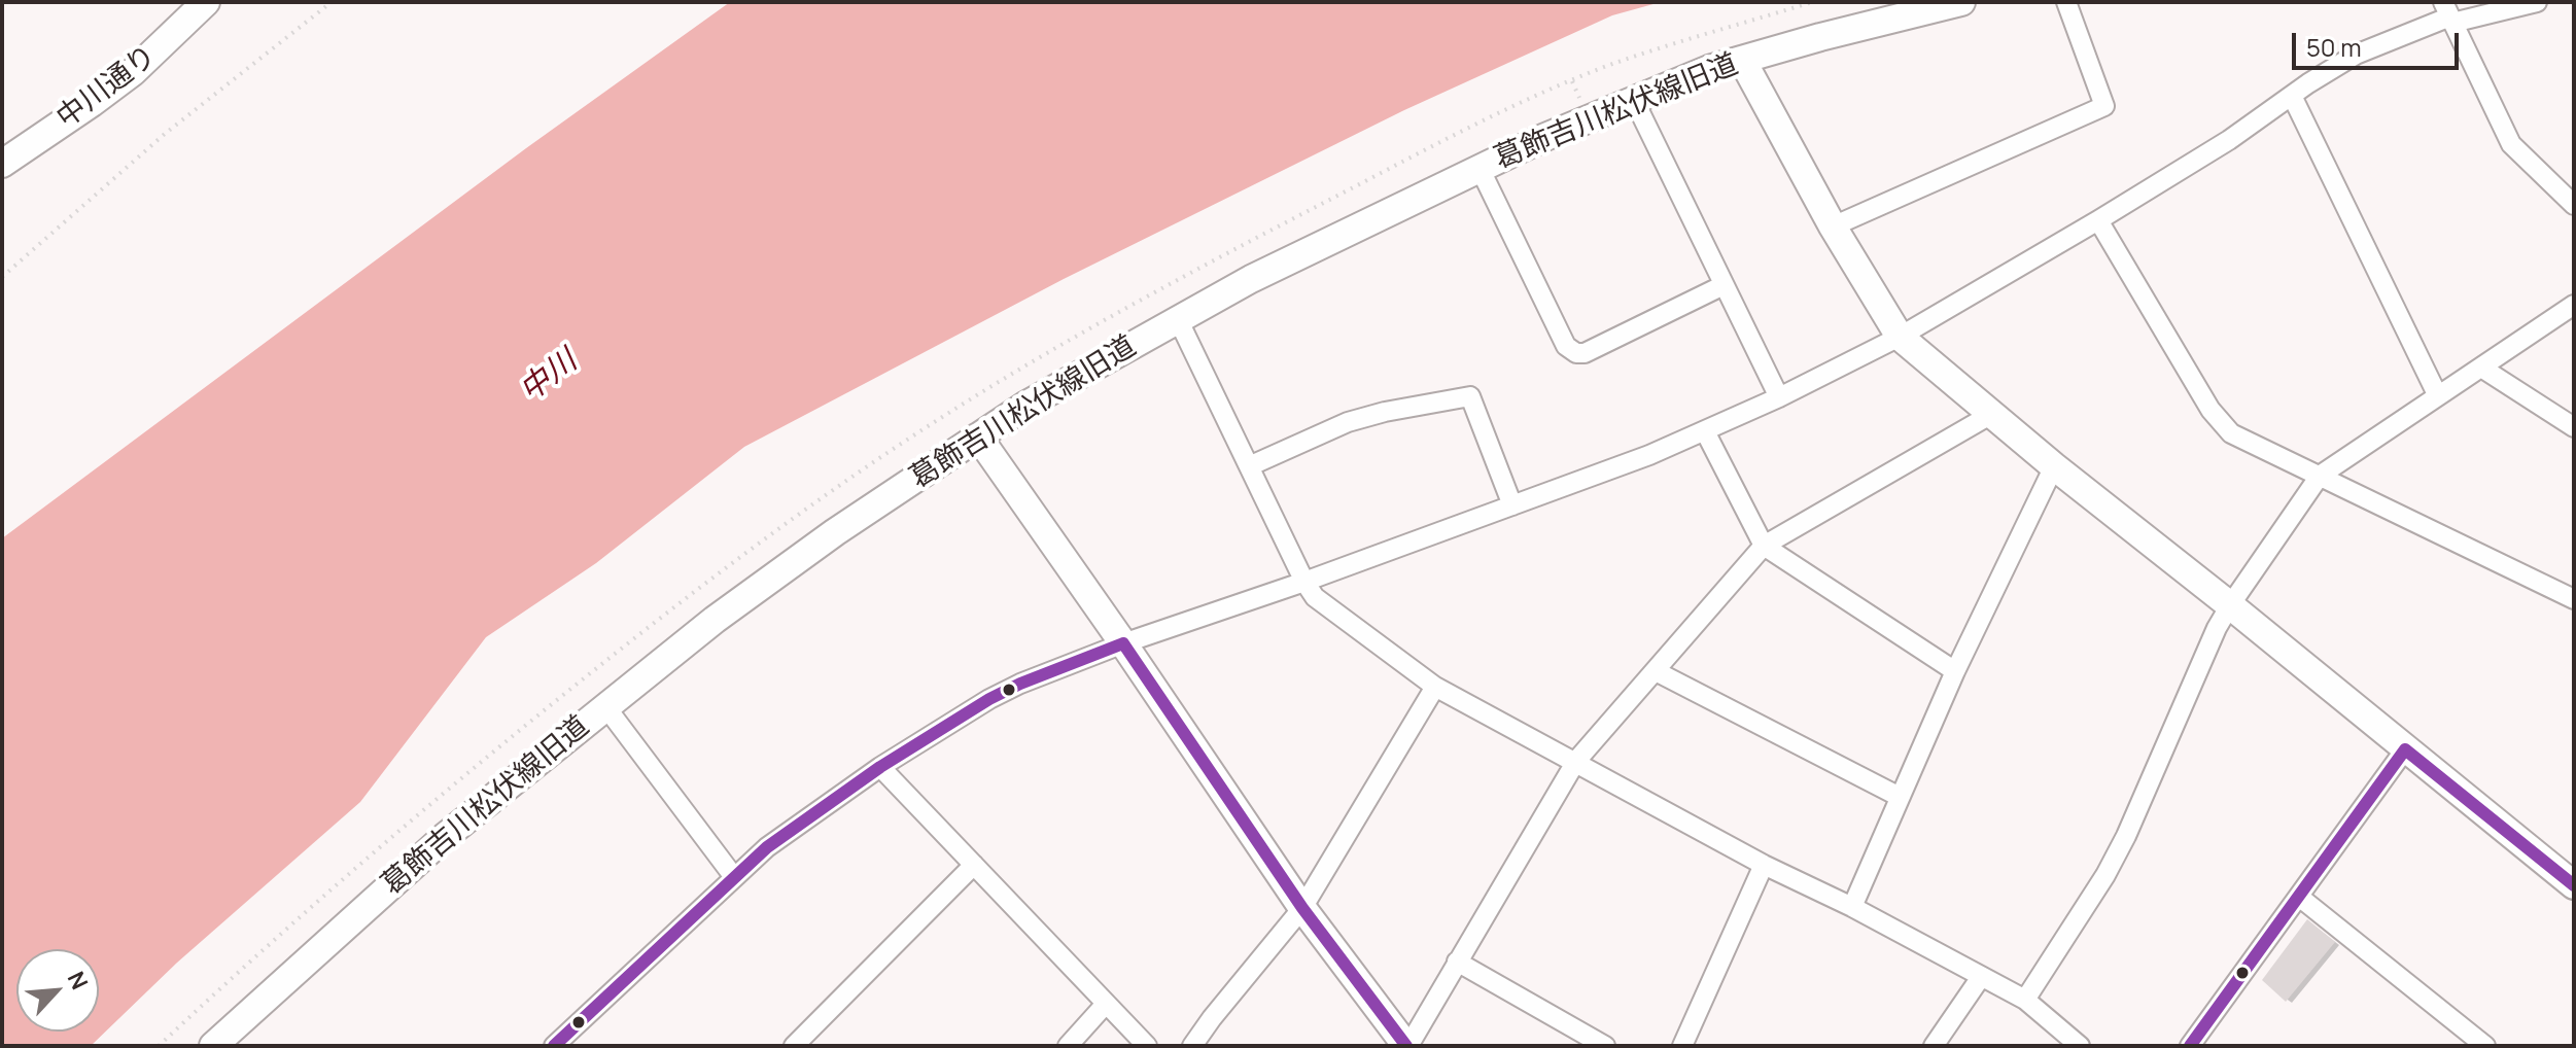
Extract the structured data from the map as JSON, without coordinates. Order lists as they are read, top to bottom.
{
  "streets": {
    "street": ["中川通り", "葛飾吉川松伏線旧道"]
  },
  "water": ["中川"],
  "scale_bar": "50 m",
  "north": "top right"
}
